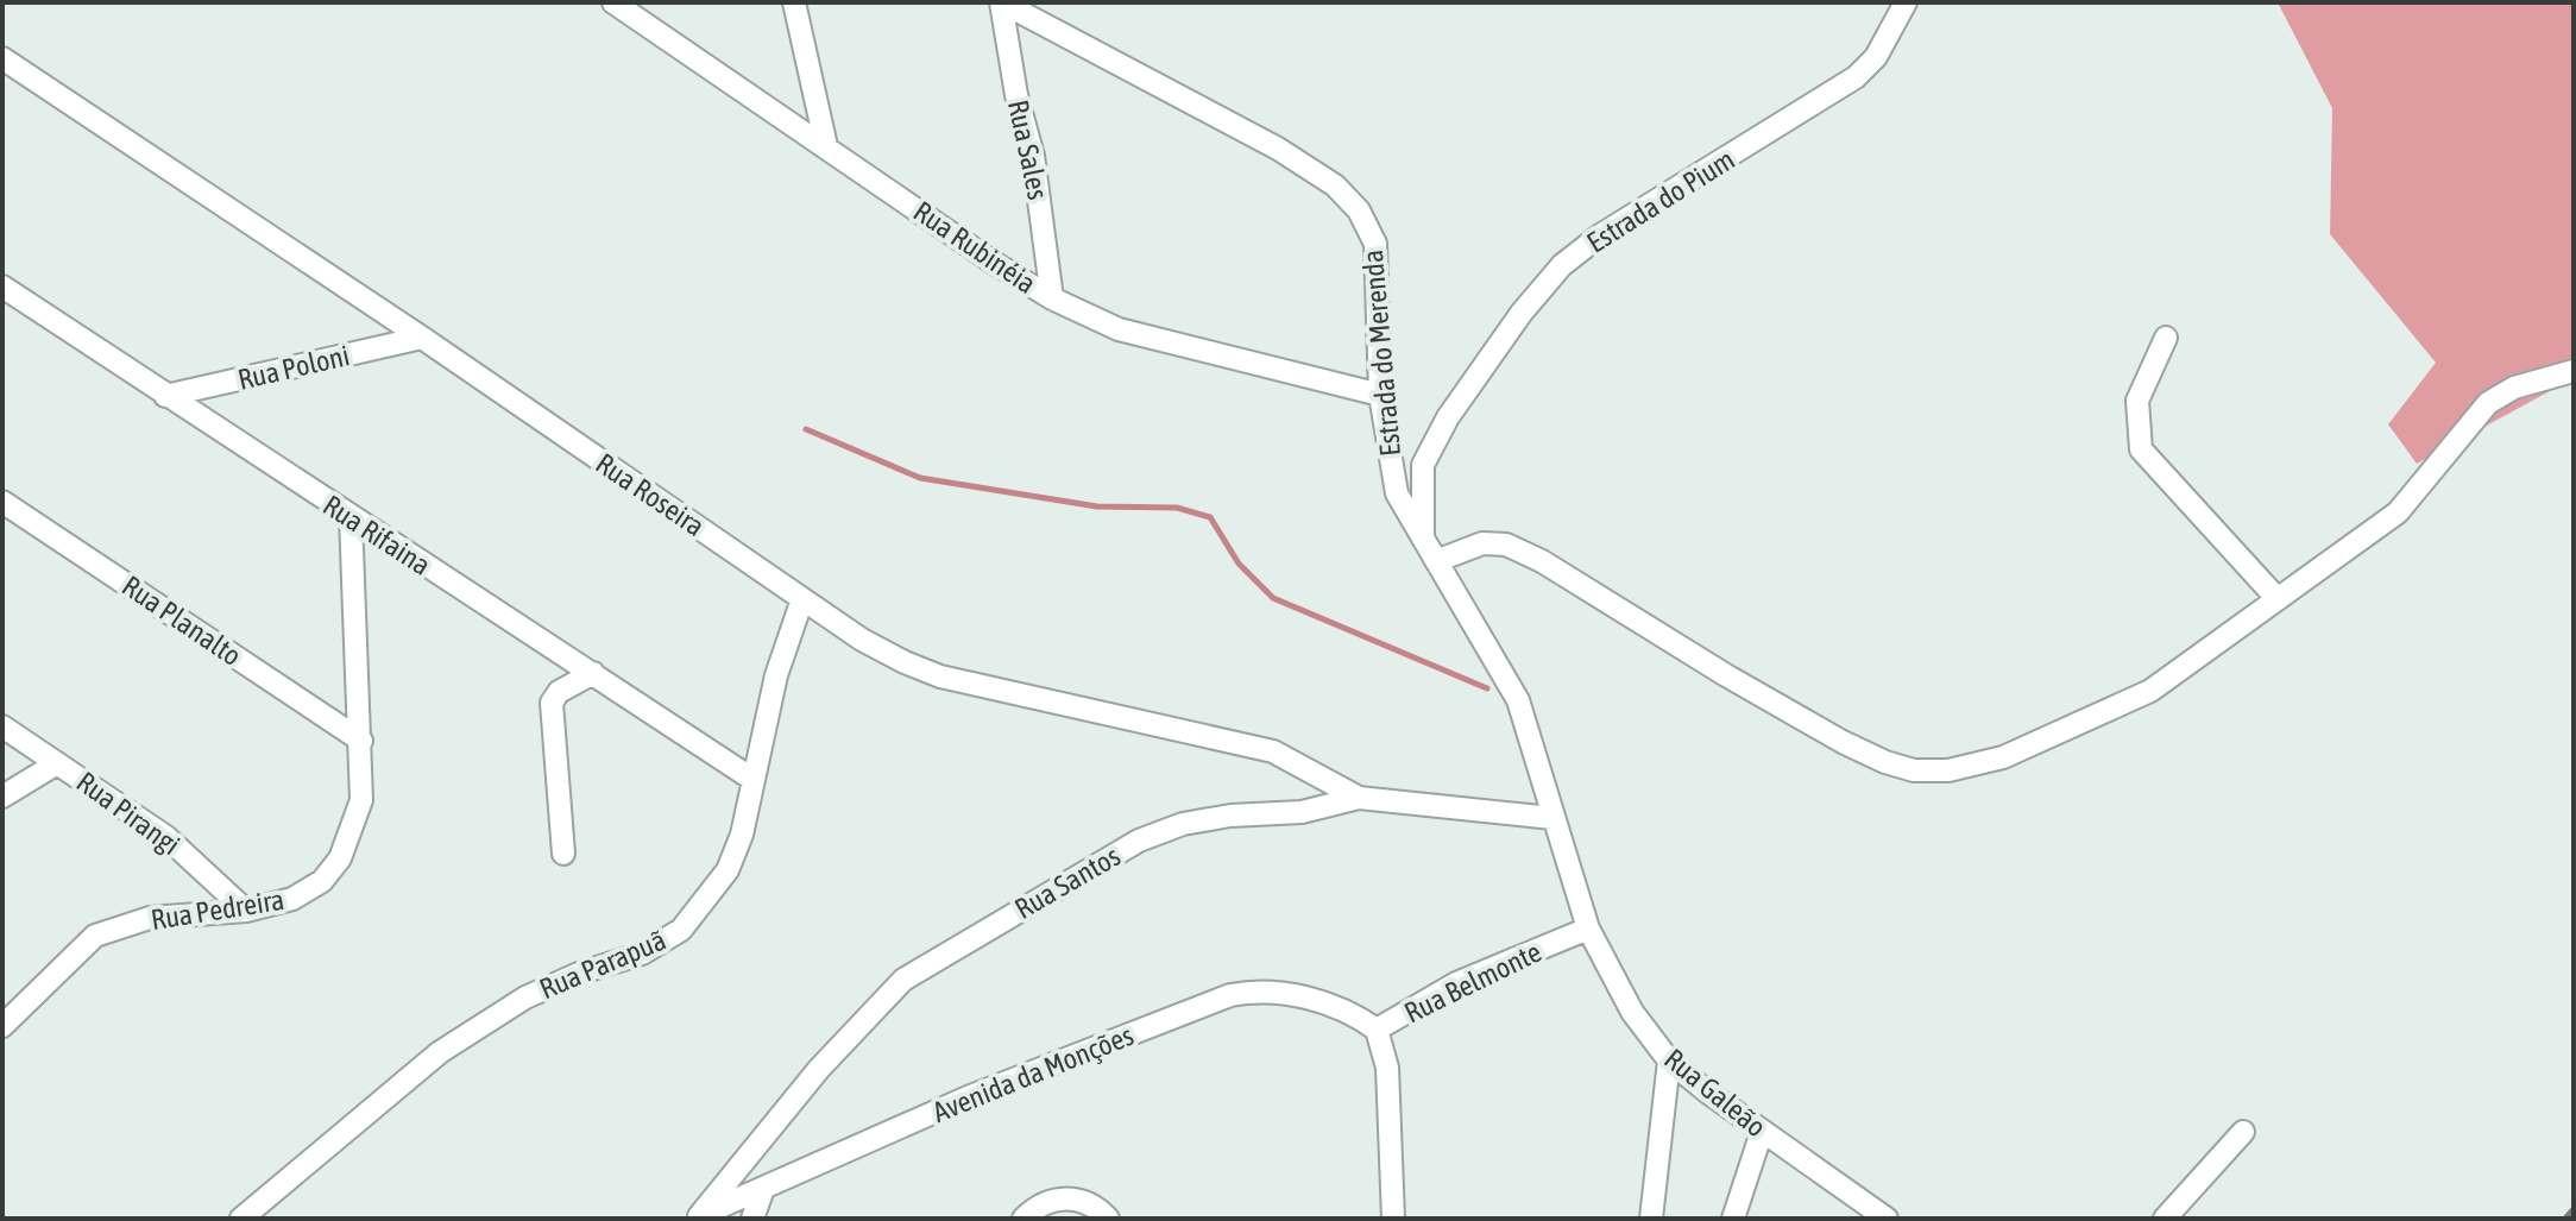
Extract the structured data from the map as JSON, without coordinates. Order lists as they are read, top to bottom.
{
  "streets": {
    "street": [
      "Rua Sales",
      "Estrada do Pium",
      "Rua Rubinéia",
      "Estrada do Merenda",
      "Rua Poloni",
      "Rua Roseira",
      "Rua Rifaina",
      "Rua Planalto",
      "Rua Pirangi",
      "Rua Santos",
      "Rua Pedreira",
      "Rua Parapuã",
      "Rua Belmonte",
      "Avenida da Monções",
      "Rua Galeão"
    ]
  },
  "crossings": [
    ["Rua Sales", "Rua Rubinéia"],
    ["Rua Sales", "Estrada do Merenda"],
    ["Estrada do Pium", "Estrada do Merenda"],
    ["Rua Rubinéia", "Estrada do Merenda"],
    ["Estrada do Merenda", "Rua Santos"],
    ["Estrada do Merenda", "Rua Galeão"],
    ["Rua Poloni", "Rua Roseira"],
    ["Rua Poloni", "Rua Rifaina"],
    ["Rua Roseira", "Rua Santos"],
    ["Rua Roseira", "Rua Parapuã"],
    ["Rua Rifaina", "Rua Pedreira"],
    ["Rua Rifaina", "Rua Parapuã"],
    ["Rua Planalto", "Rua Pedreira"],
    ["Rua Pirangi", "Rua Pedreira"],
    ["Rua Santos", "Avenida da Monções"],
    ["Rua Santos", "Rua Galeão"],
    ["Rua Belmonte", "Avenida da Monções"],
    ["Rua Belmonte", "Rua Galeão"]
  ]
}
